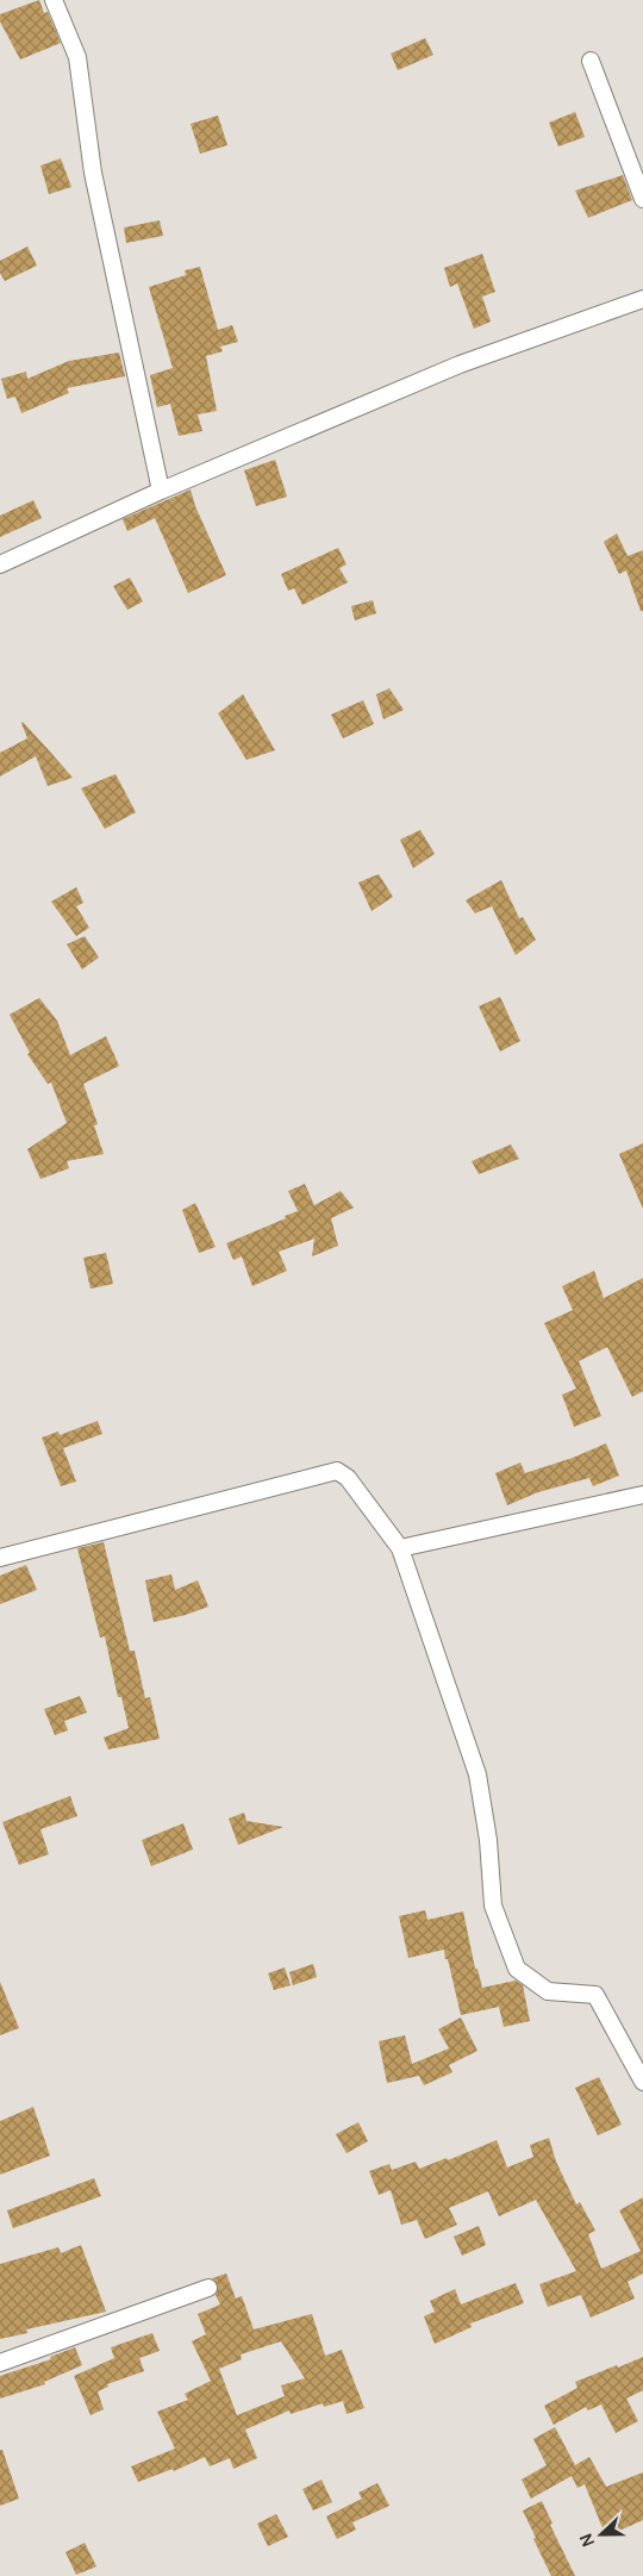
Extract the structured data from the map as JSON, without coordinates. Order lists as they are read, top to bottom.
{
  "north": "left"
}
